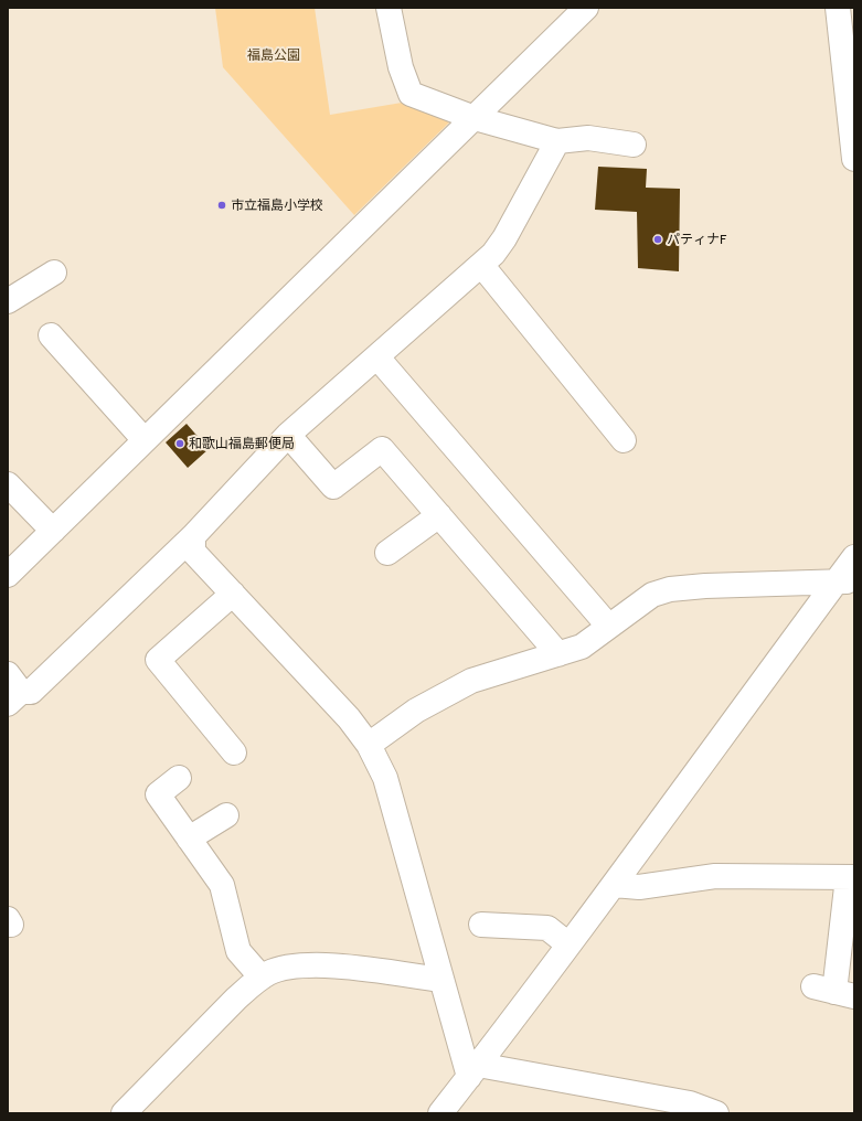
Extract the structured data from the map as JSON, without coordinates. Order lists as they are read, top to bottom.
{
  "parks": ["福島公園"],
  "places": ["市立福島小学校", "パティナF", "和歌山福島郵便局"]
}
